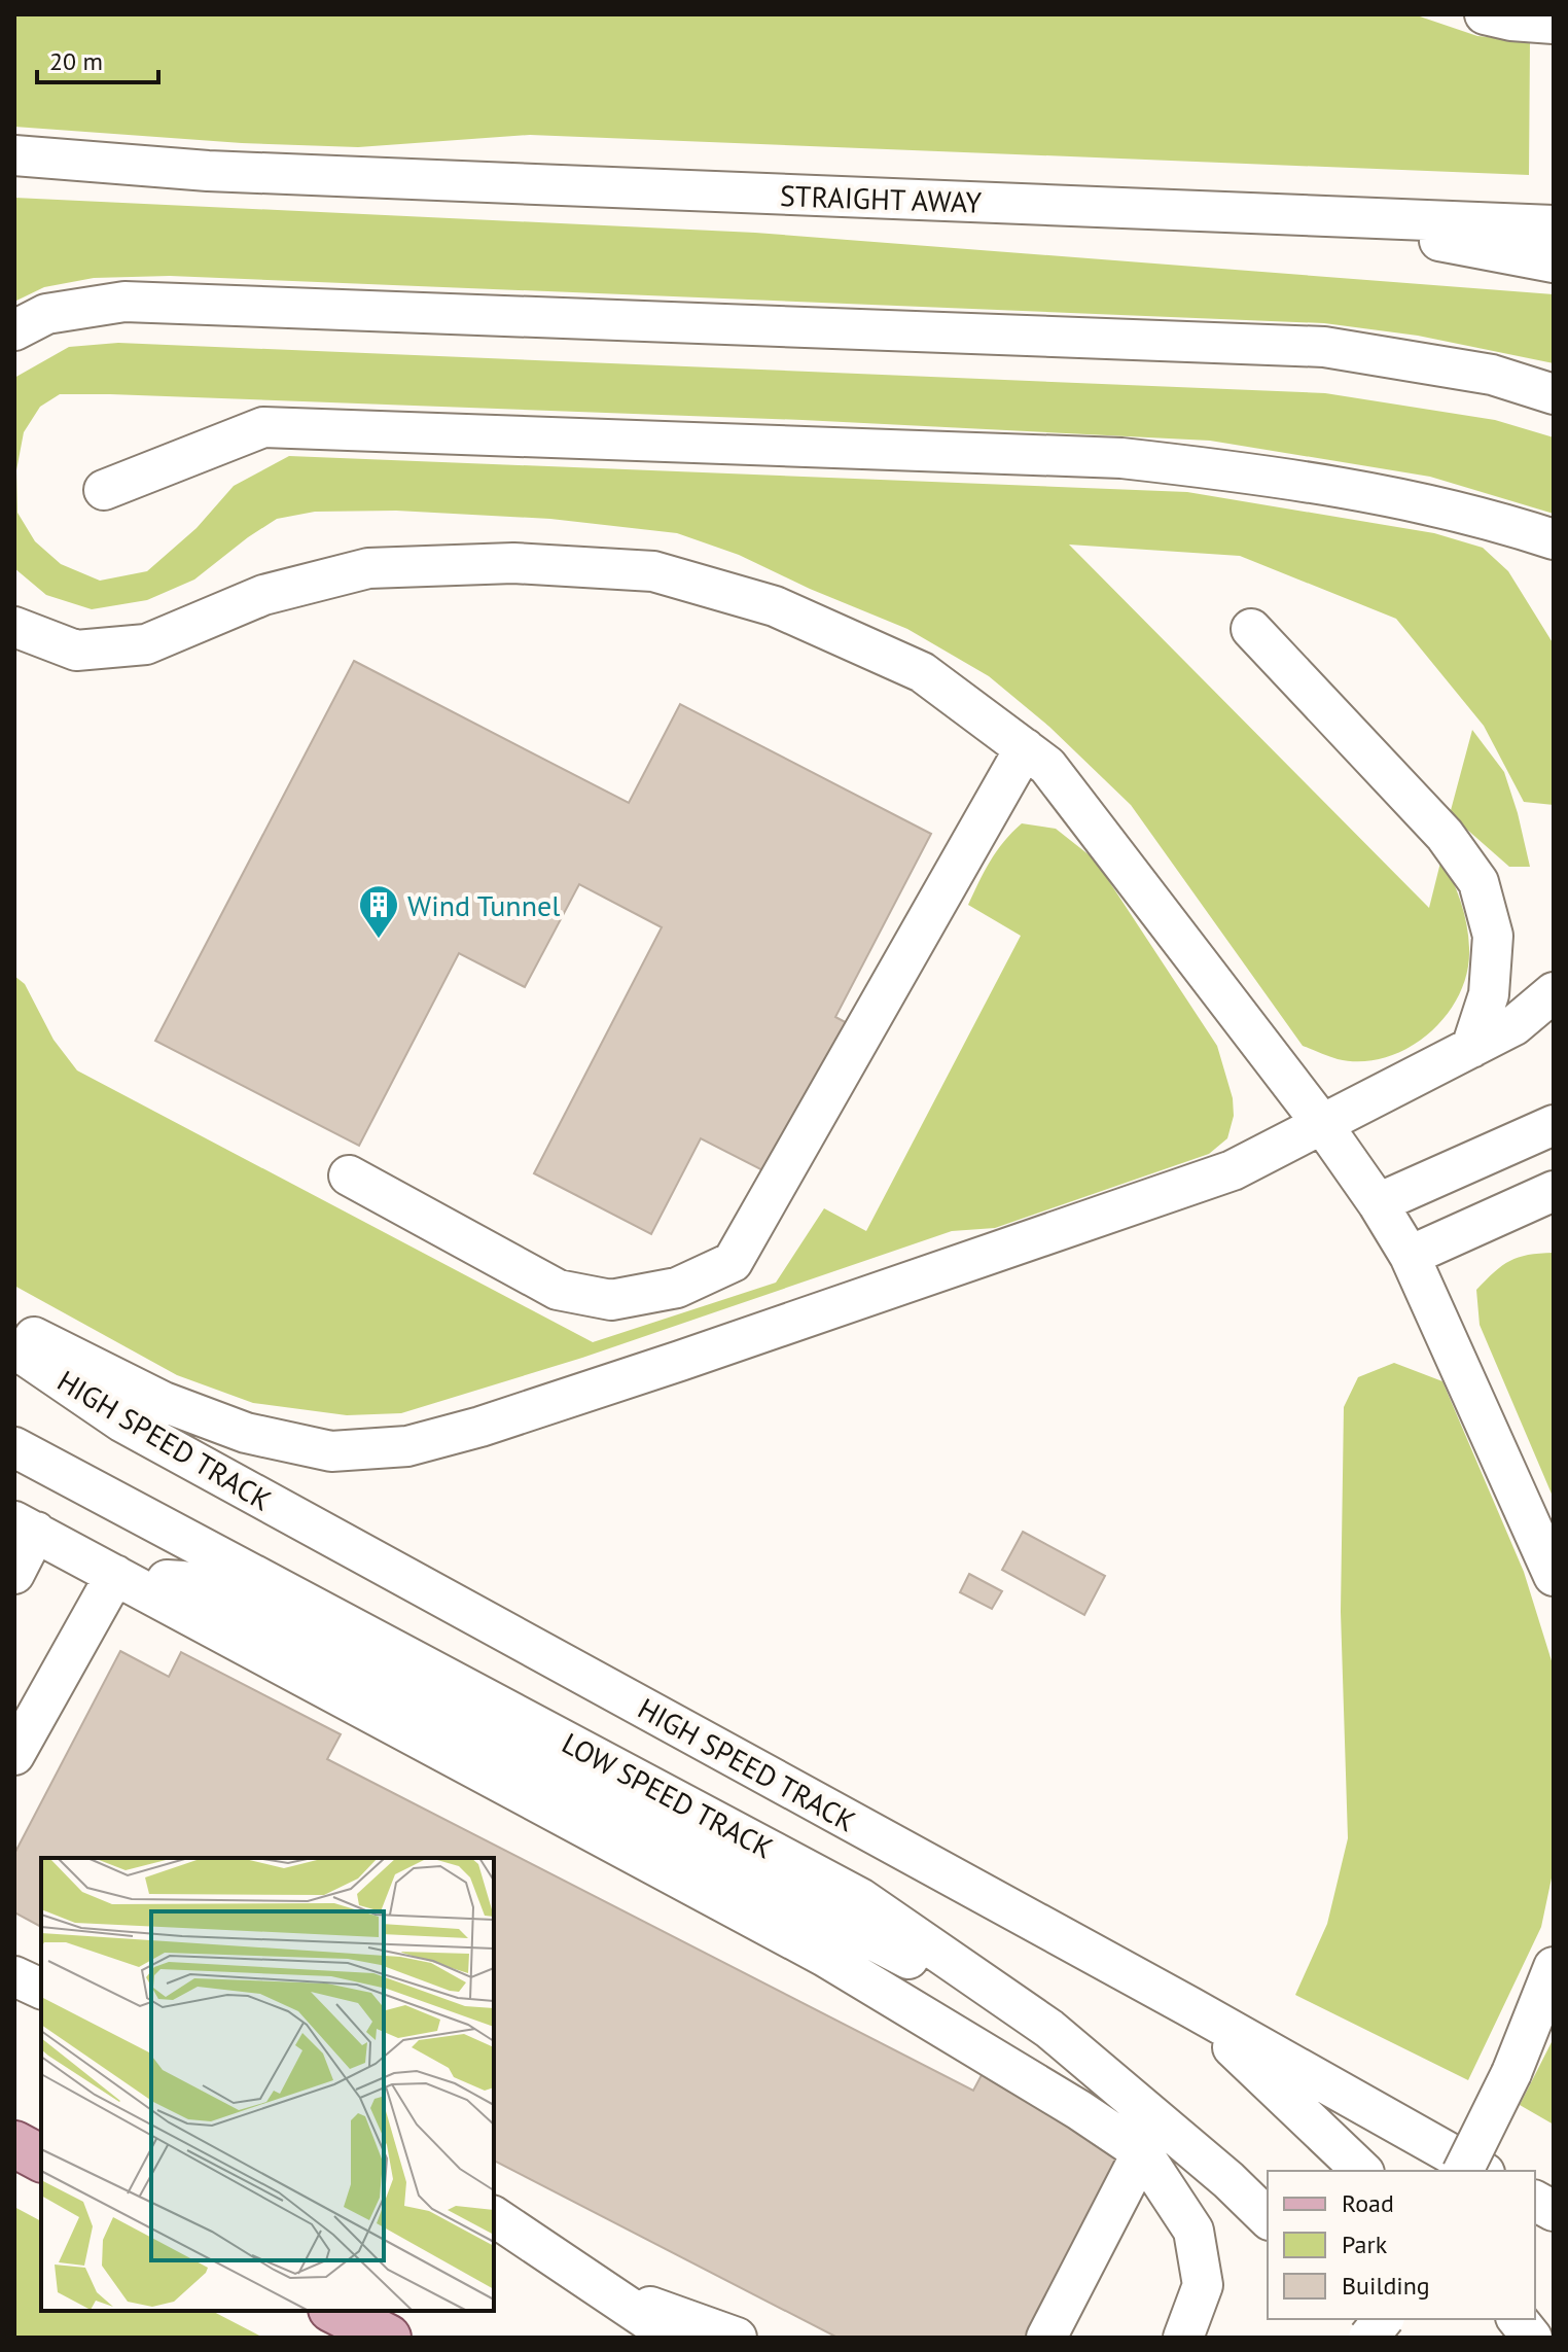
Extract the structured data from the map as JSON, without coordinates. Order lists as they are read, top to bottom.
{
  "streets": {
    "lane": ["STRAIGHT AWAY", "HIGH SPEED TRACK", "LOW SPEED TRACK"]
  },
  "places": {
    "building": ["Wind Tunnel"]
  },
  "legend": ["Road", "Park", "Building"],
  "scale_bar": "20 m"
}
